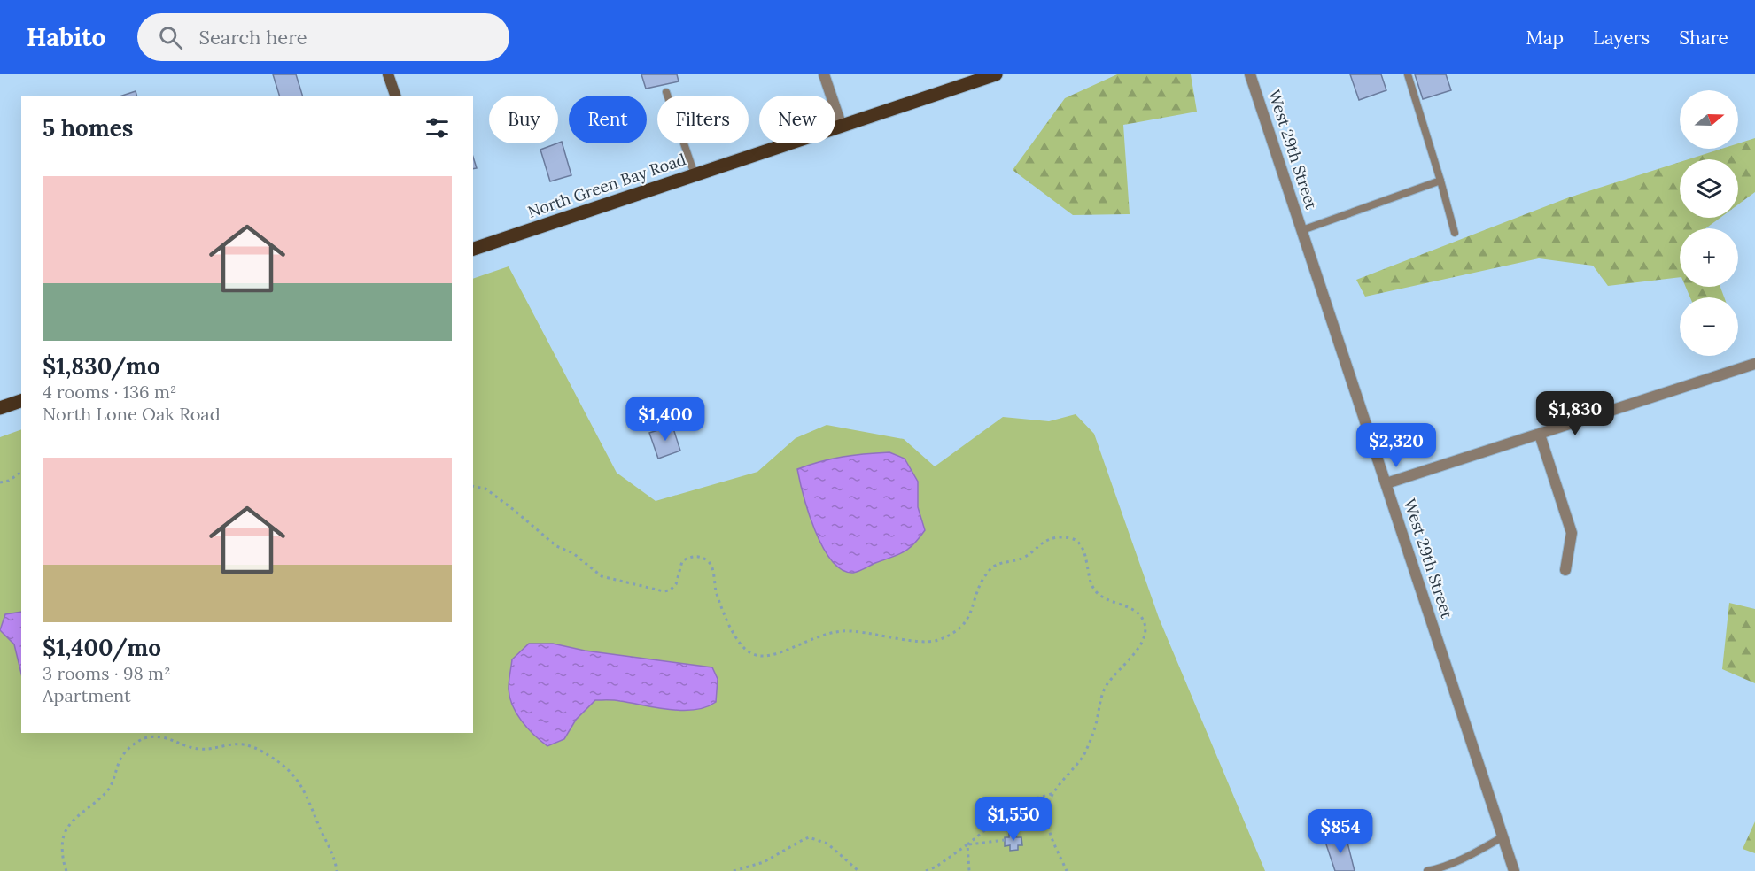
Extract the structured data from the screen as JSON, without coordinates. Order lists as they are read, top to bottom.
{
  "streets": {
    "main road": ["North Green Bay Road"],
    "street": ["West 29th Street"]
  },
  "north": "right",
  "page": {
    "header": "Habito",
    "search": "Search here",
    "nav": ["Map", "Layers", "Share"],
    "map_buttons": ["+", "−"],
    "chip": [
      "Buy",
      "Rent",
      "Filters",
      "New"
    ],
    "heading": "5 homes",
    "list": [
      {
        "name": "$1,830/mo",
        "note": "4 rooms · 136 m² · North Lone Oak Road"
      },
      {
        "name": "$1,400/mo",
        "note": "3 rooms · 98 m² · Apartment"
      }
    ],
    "price": [
      "$1,830",
      "$1,400",
      "$2,320",
      "$1,550",
      "$854"
    ]
  }
}
